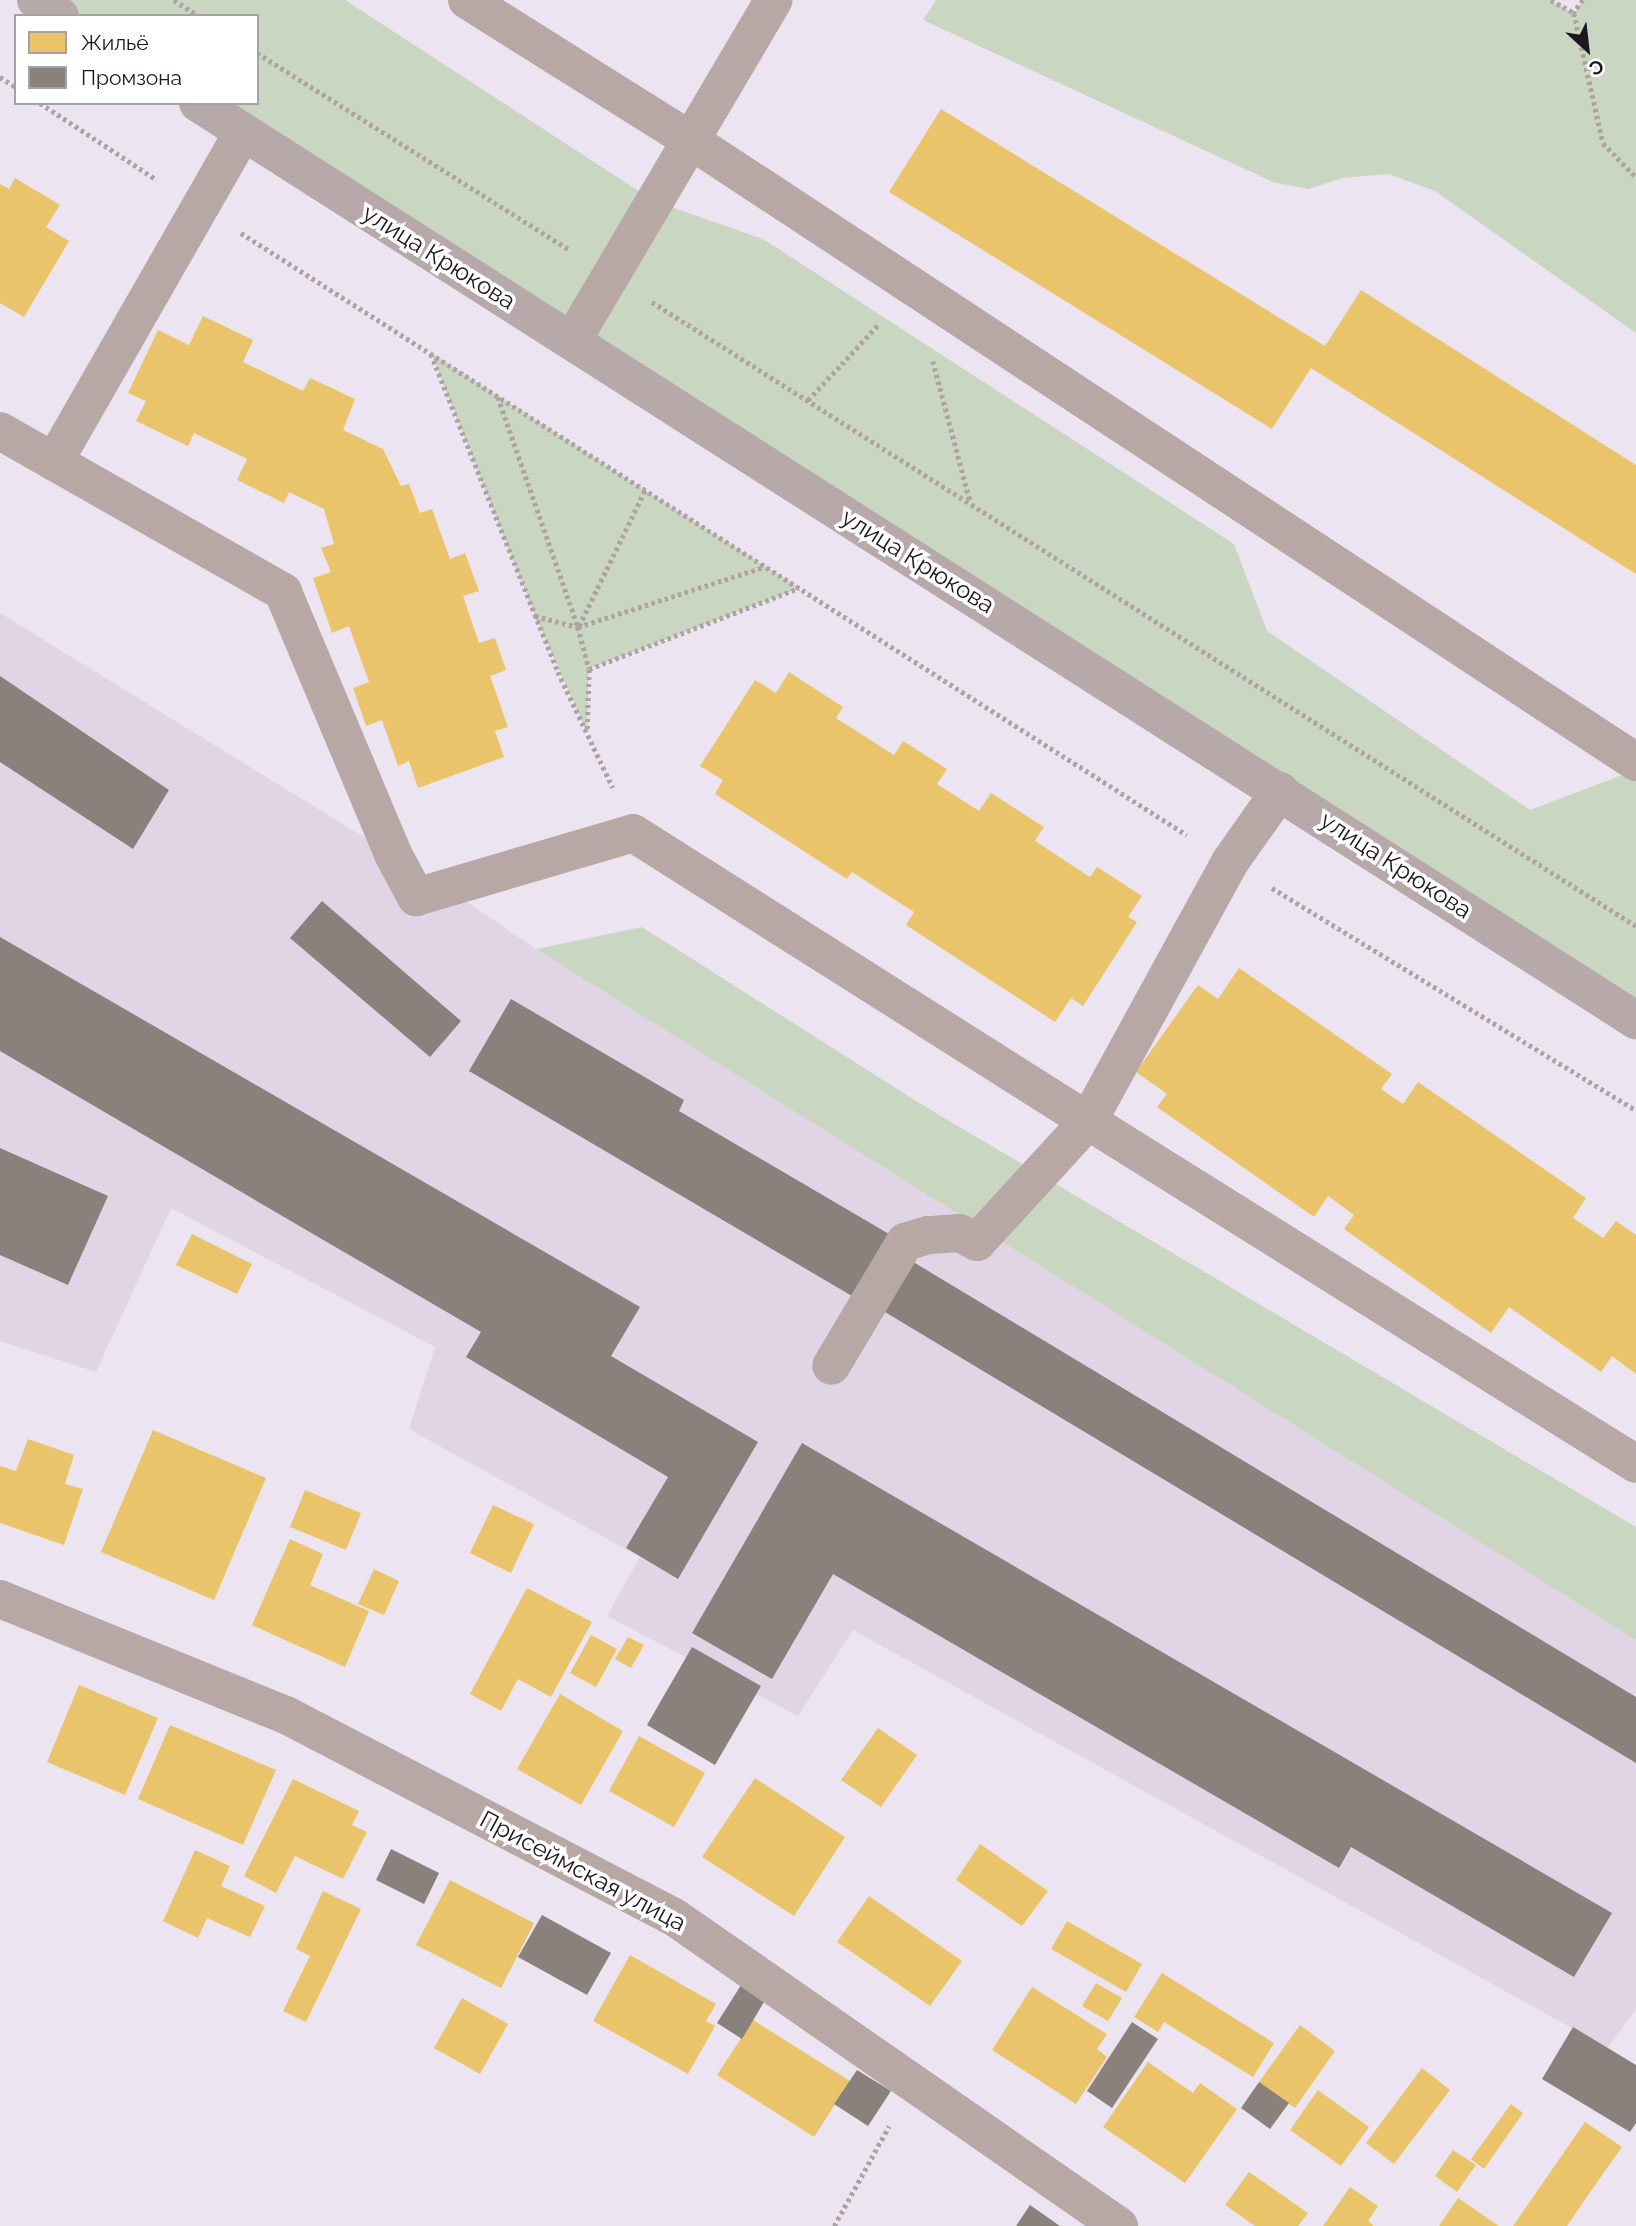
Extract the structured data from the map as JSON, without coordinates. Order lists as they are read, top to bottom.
{
  "streets": {
    "main road": ["улица Крюкова"],
    "street": ["Присеймская улица"]
  },
  "legend": ["Жильё", "Промзона"],
  "north": "bottom right"
}
